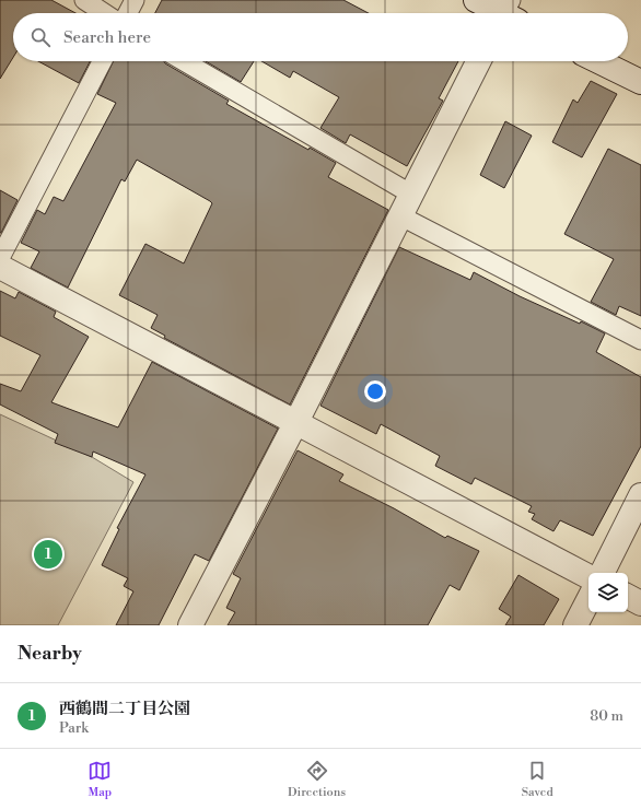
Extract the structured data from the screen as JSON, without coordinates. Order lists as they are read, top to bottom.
{
  "page": {
    "search": "Search here",
    "pins": "1",
    "heading": "Nearby",
    "list": [
      {
        "mark": "1",
        "name": "西鶴間二丁目公園",
        "note": "Park",
        "value": "80 m"
      }
    ],
    "nav": ["Map", "Directions", "Saved"]
  }
}
